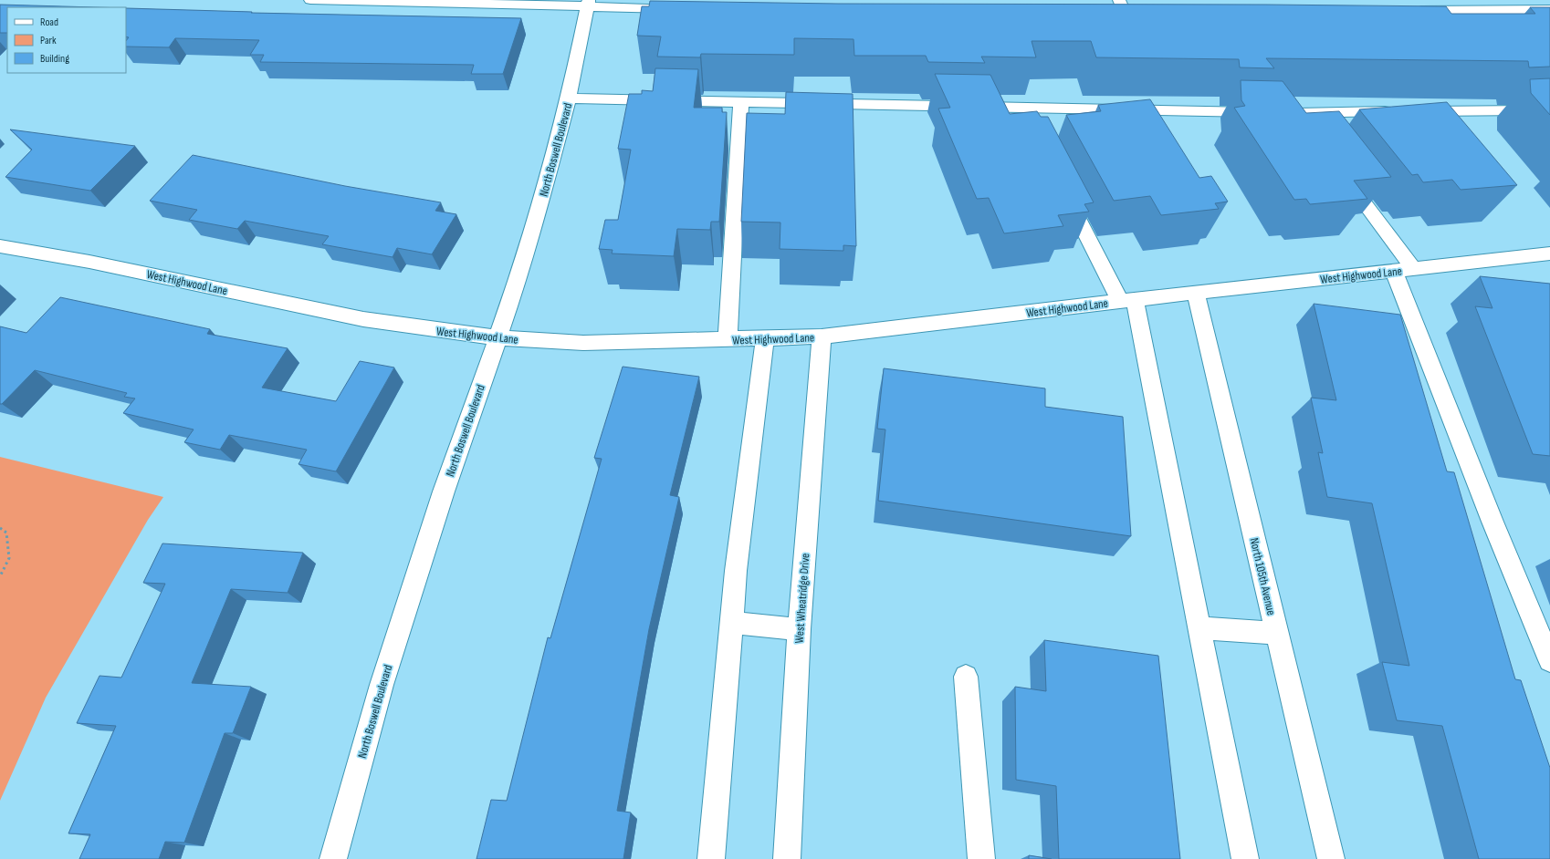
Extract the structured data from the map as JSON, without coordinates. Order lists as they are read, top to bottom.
{
  "streets": {
    "street": [
      "North Boswell Boulevard",
      "West Highwood Lane",
      "North 105th Avenue",
      "West Wheatridge Drive"
    ]
  },
  "crossings": [
    ["North Boswell Boulevard", "West Highwood Lane"],
    ["West Highwood Lane", "North 105th Avenue"],
    ["West Highwood Lane", "West Wheatridge Drive"]
  ],
  "legend": ["Road", "Park", "Building"]
}
